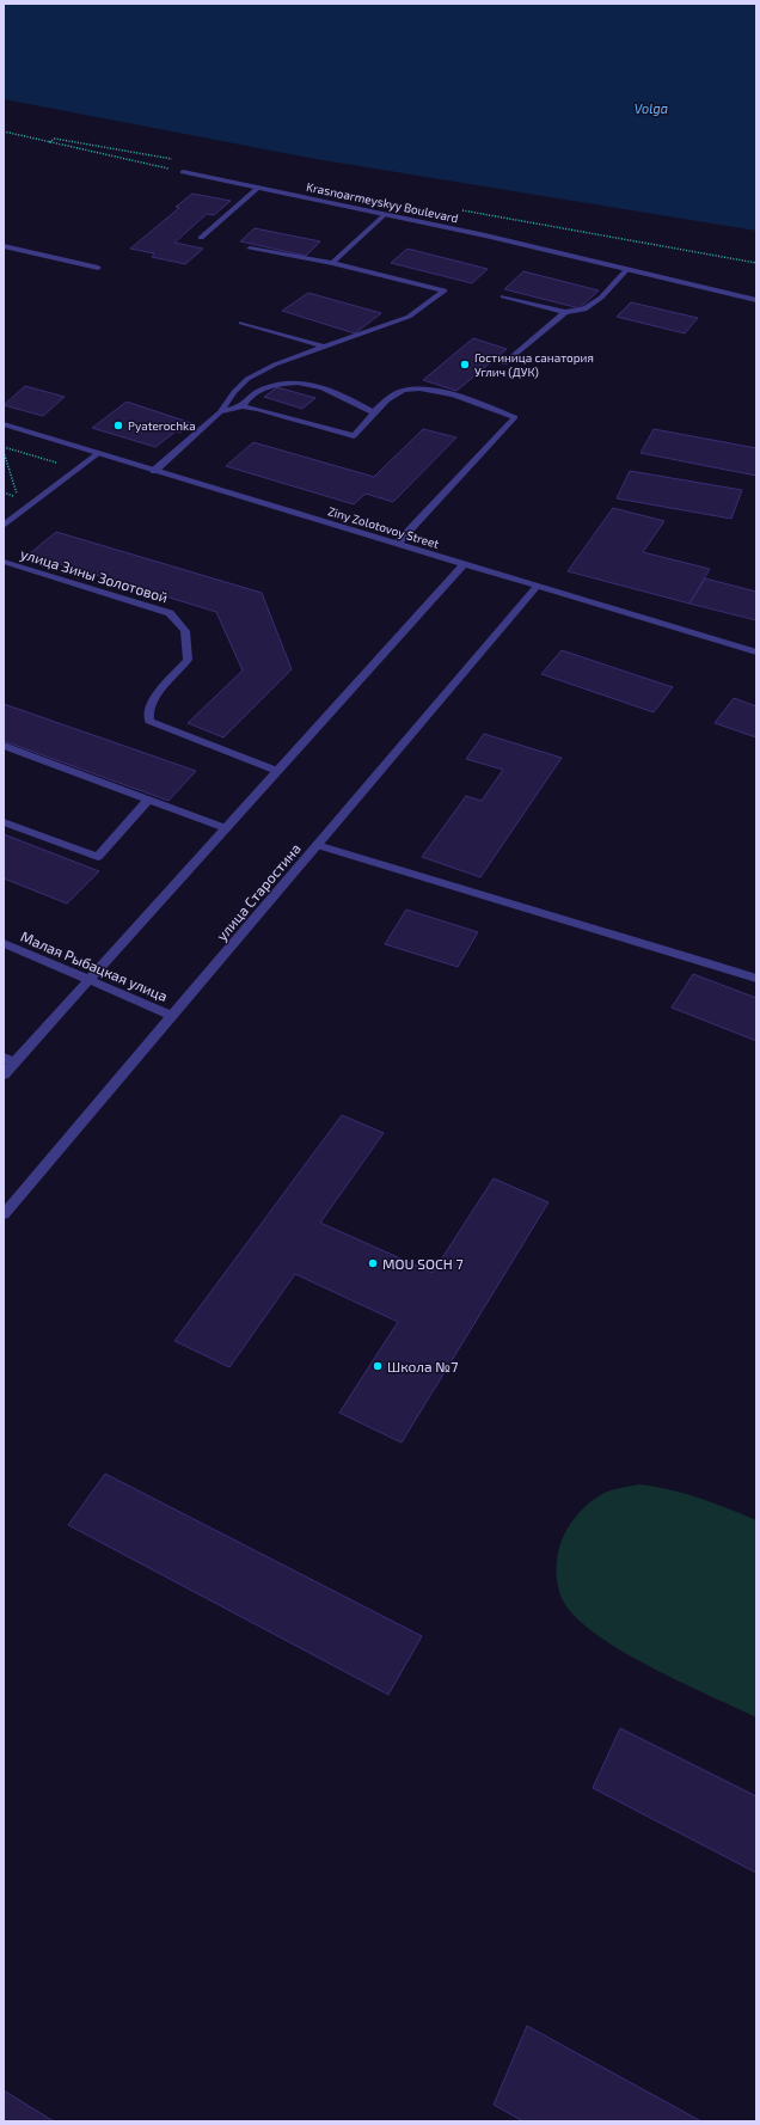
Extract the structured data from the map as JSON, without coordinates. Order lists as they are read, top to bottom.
{
  "streets": {
    "street": [
      "Krasnoarmeyskyy Boulevard",
      "Ziny Zolotovoy Street",
      "улица Зины Золотовой",
      "улица Старостина",
      "Малая Рыбацкая улица"
    ]
  },
  "crossings": [
    ["Ziny Zolotovoy Street", "улица Старостина"],
    ["улица Старостина", "Малая Рыбацкая улица"]
  ],
  "water": ["Volga"],
  "places": [
    "Гостиница санатория Углич (ДУК)",
    "Pyaterochka",
    "MOU SOCH 7",
    "Школа №7"
  ]
}
